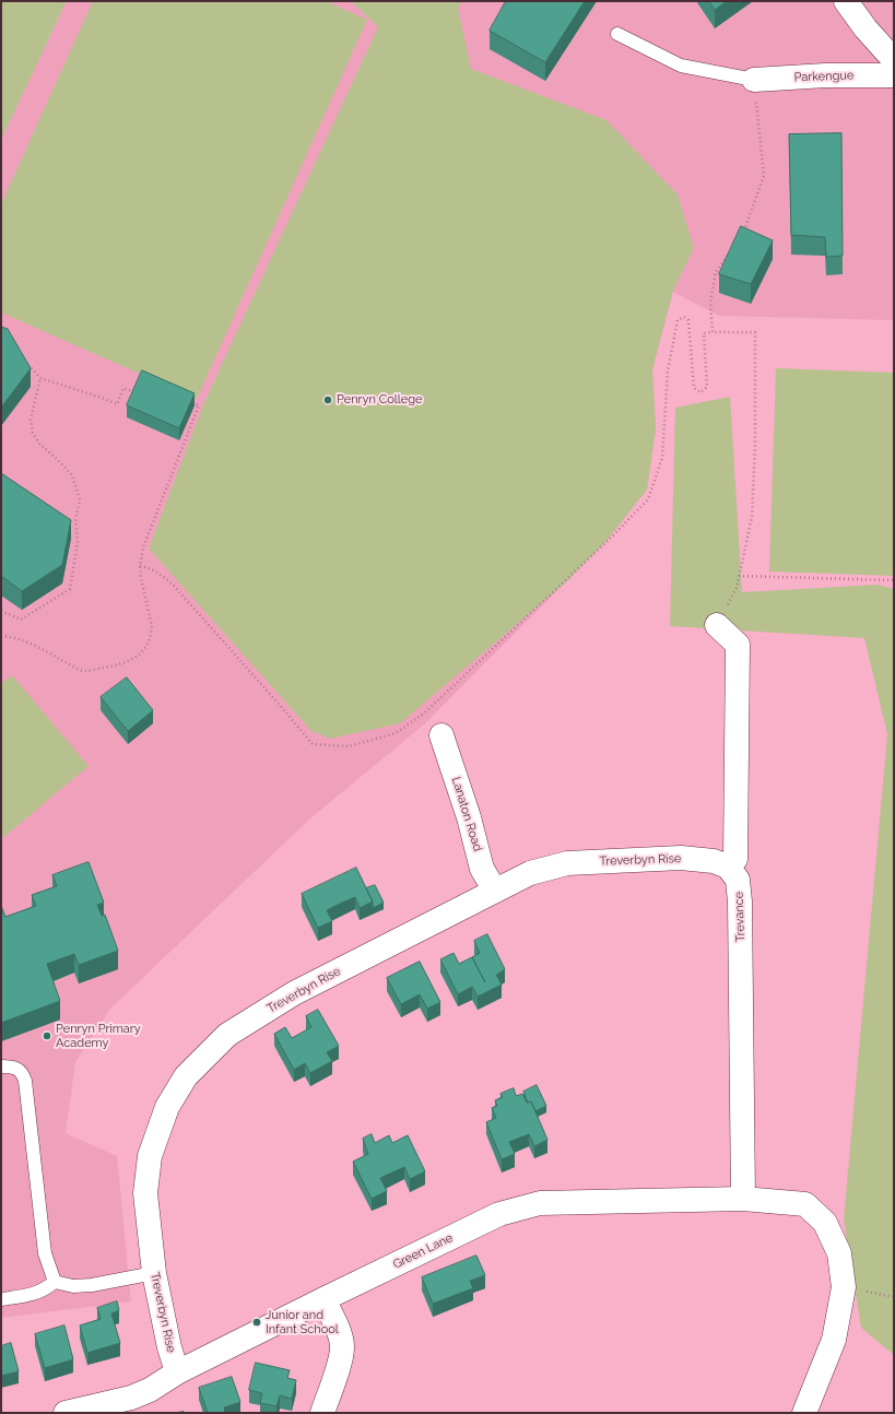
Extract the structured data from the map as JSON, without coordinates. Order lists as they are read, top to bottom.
{
  "streets": {
    "street": [
      "Parkengue",
      "Lanaton Road",
      "Treverbyn Rise",
      "Trevance",
      "Green Lane"
    ]
  },
  "crossings": [
    ["Lanaton Road", "Treverbyn Rise"],
    ["Treverbyn Rise", "Trevance"],
    ["Treverbyn Rise", "Green Lane"],
    ["Trevance", "Green Lane"]
  ],
  "places": ["Penryn College", "Penryn Primary Academy", "Junior and Infant School"]
}
